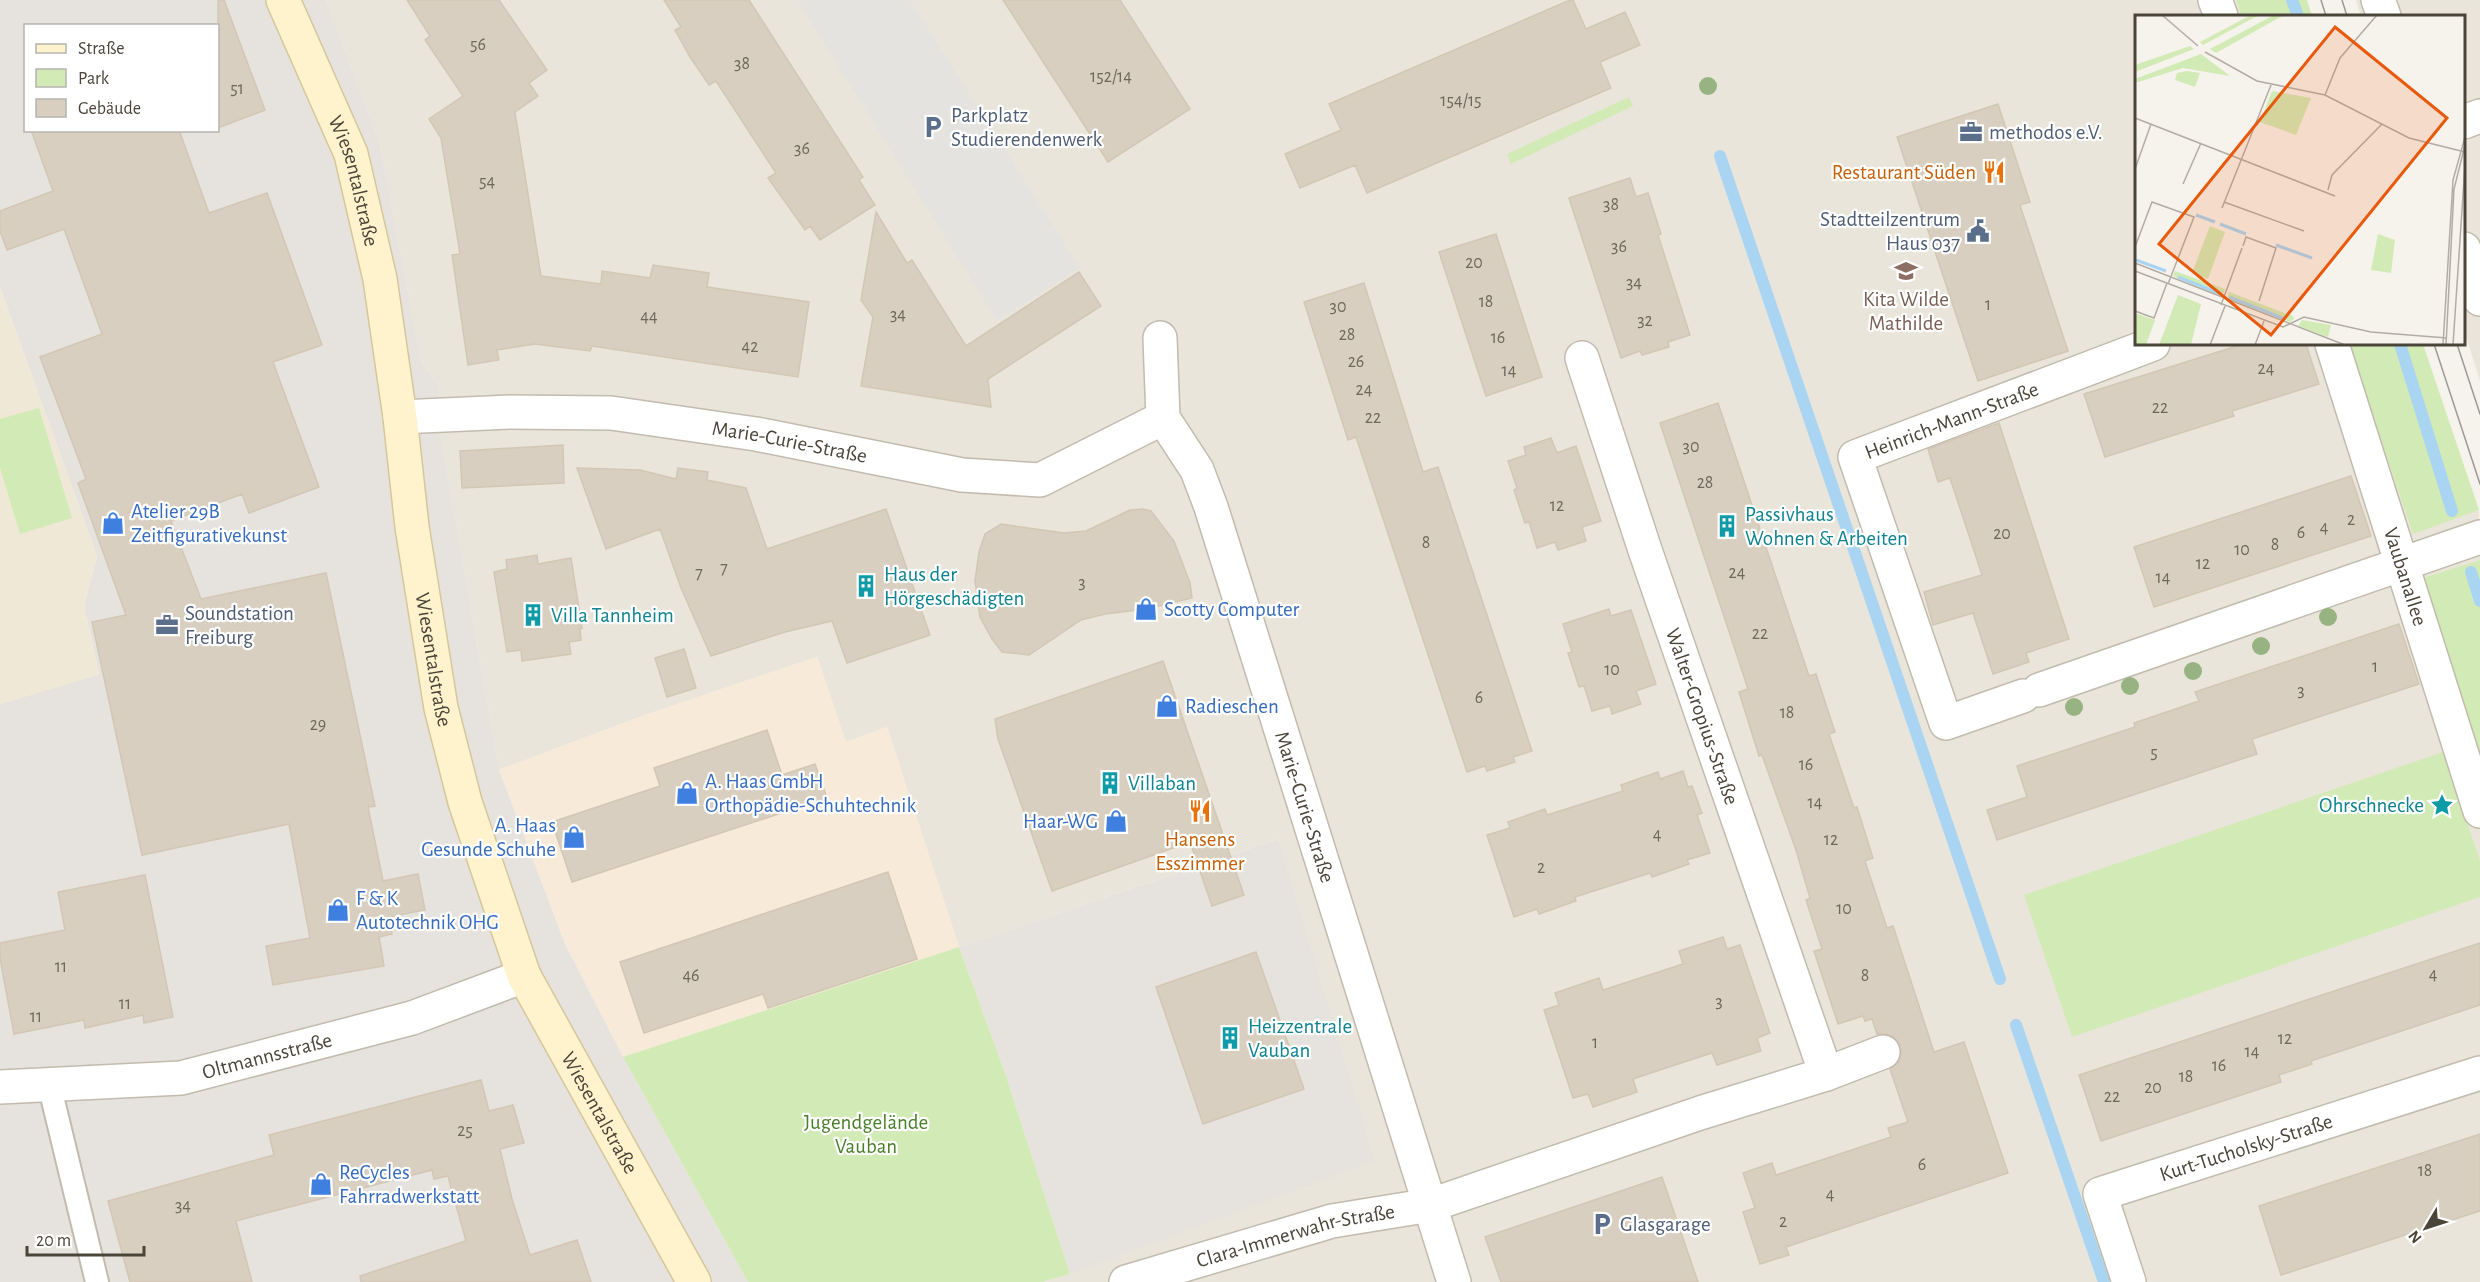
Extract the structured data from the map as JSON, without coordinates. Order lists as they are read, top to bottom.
{
  "streets": {
    "main road": ["Wiesentalstraße"],
    "street": [
      "Heinrich-Mann-Straße",
      "Marie-Curie-Straße",
      "Vaubanallee",
      "Walter-Gropius-Straße",
      "Oltmannsstraße",
      "Kurt-Tucholsky-Straße",
      "Clara-Immerwahr-Straße"
    ]
  },
  "crossings": [
    ["Wiesentalstraße", "Marie-Curie-Straße"],
    ["Wiesentalstraße", "Oltmannsstraße"],
    ["Heinrich-Mann-Straße", "Vaubanallee"],
    ["Marie-Curie-Straße", "Clara-Immerwahr-Straße"]
  ],
  "parks": ["Jugendgelände Vauban"],
  "places": {
    "parking": ["Parkplatz Studierendenwerk", "Glasgarage"],
    "office": ["methodos e.V.", "Soundstation Freiburg"],
    "restaurant": ["Restaurant Süden", "Hansens Esszimmer"],
    "public building": ["Stadtteilzentrum Haus 037"],
    "school or university": ["Kita Wilde Mathilde"],
    "shop": [
      "Atelier 29B Zeitfigurativekunst",
      "Scotty Computer",
      "Radieschen",
      "A. Haas GmbH Orthopädie-Schuhtechnik",
      "Haar-WG",
      "A. Haas Gesunde Schuhe",
      "F & K Autotechnik OHG",
      "ReCycles Fahrradwerkstatt"
    ],
    "building": [
      "Passivhaus Wohnen & Arbeiten",
      "Haus der Hörgeschädigten",
      "Villa Tannheim",
      "Villaban",
      "Heizzentrale Vauban"
    ],
    "place": ["Ohrschnecke"]
  },
  "house_numbers": [
    "56",
    "38",
    "152/14",
    "51",
    "154/15",
    "36",
    "54",
    "38",
    "36",
    "20",
    "34",
    "18",
    "1",
    "30",
    "34",
    "44",
    "32",
    "28",
    "16",
    "42",
    "26",
    "24",
    "14",
    "24",
    "22",
    "22",
    "30",
    "28",
    "12",
    "2",
    "4",
    "6",
    "20",
    "8",
    "8",
    "10",
    "12",
    "7",
    "24",
    "7",
    "14",
    "3",
    "22",
    "1",
    "10",
    "3",
    "6",
    "18",
    "29",
    "5",
    "16",
    "14",
    "4",
    "12",
    "2",
    "10",
    "11",
    "4",
    "46",
    "8",
    "3",
    "11",
    "11",
    "12",
    "1",
    "14",
    "16",
    "18",
    "20",
    "22",
    "25",
    "6",
    "18",
    "4",
    "34",
    "2"
  ],
  "legend": ["Straße", "Park", "Gebäude"],
  "scale_bar": "20 m",
  "north": "bottom left"
}
